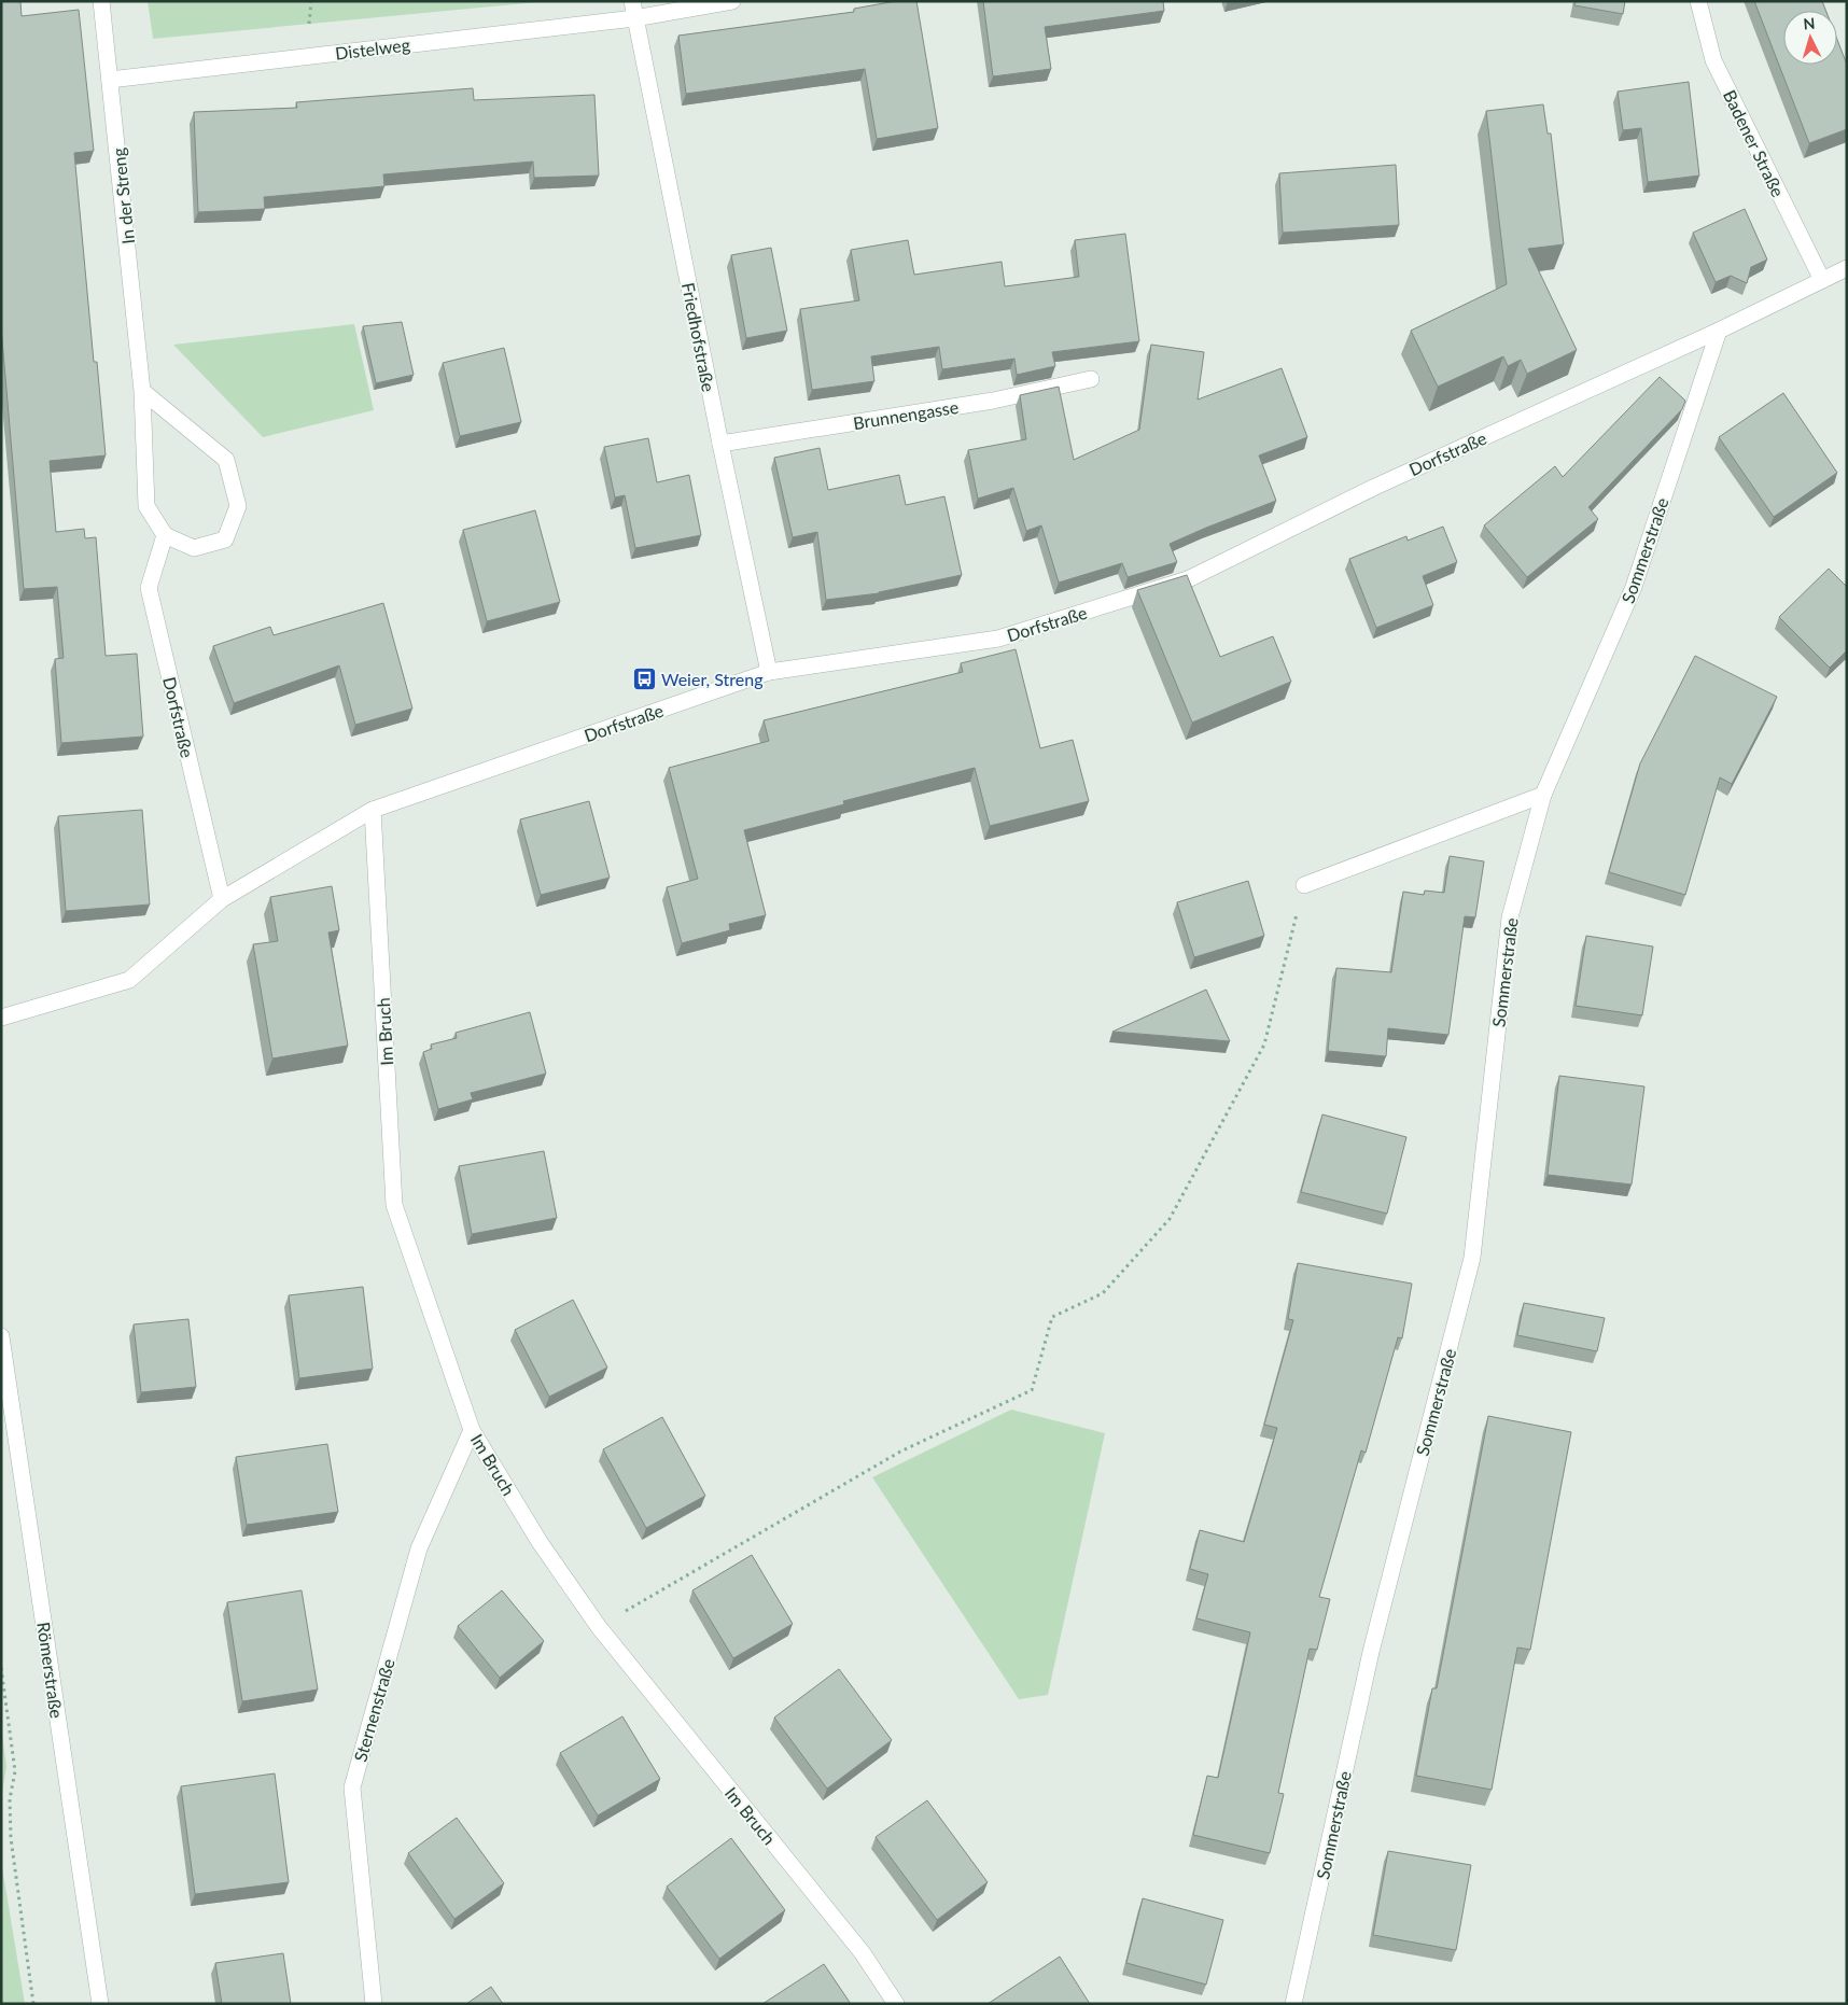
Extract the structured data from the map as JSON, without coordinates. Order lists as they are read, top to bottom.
{
  "streets": {
    "street": [
      "Distelweg",
      "Badener Straße",
      "In der Streng",
      "Friedhofstraße",
      "Brunnengasse",
      "Dorfstraße",
      "Sommerstraße",
      "Im Bruch",
      "Römerstraße",
      "Sternenstraße"
    ]
  },
  "crossings": [
    ["Distelweg", "In der Streng"],
    ["Distelweg", "Friedhofstraße"],
    ["Badener Straße", "Dorfstraße"],
    ["In der Streng", "Dorfstraße"],
    ["Friedhofstraße", "Brunnengasse"],
    ["Friedhofstraße", "Dorfstraße"],
    ["Dorfstraße", "Sommerstraße"],
    ["Dorfstraße", "Im Bruch"],
    ["Im Bruch", "Sternenstraße"]
  ],
  "places": {
    "bus stop": ["Weier, Streng"]
  },
  "north": "top"
}
